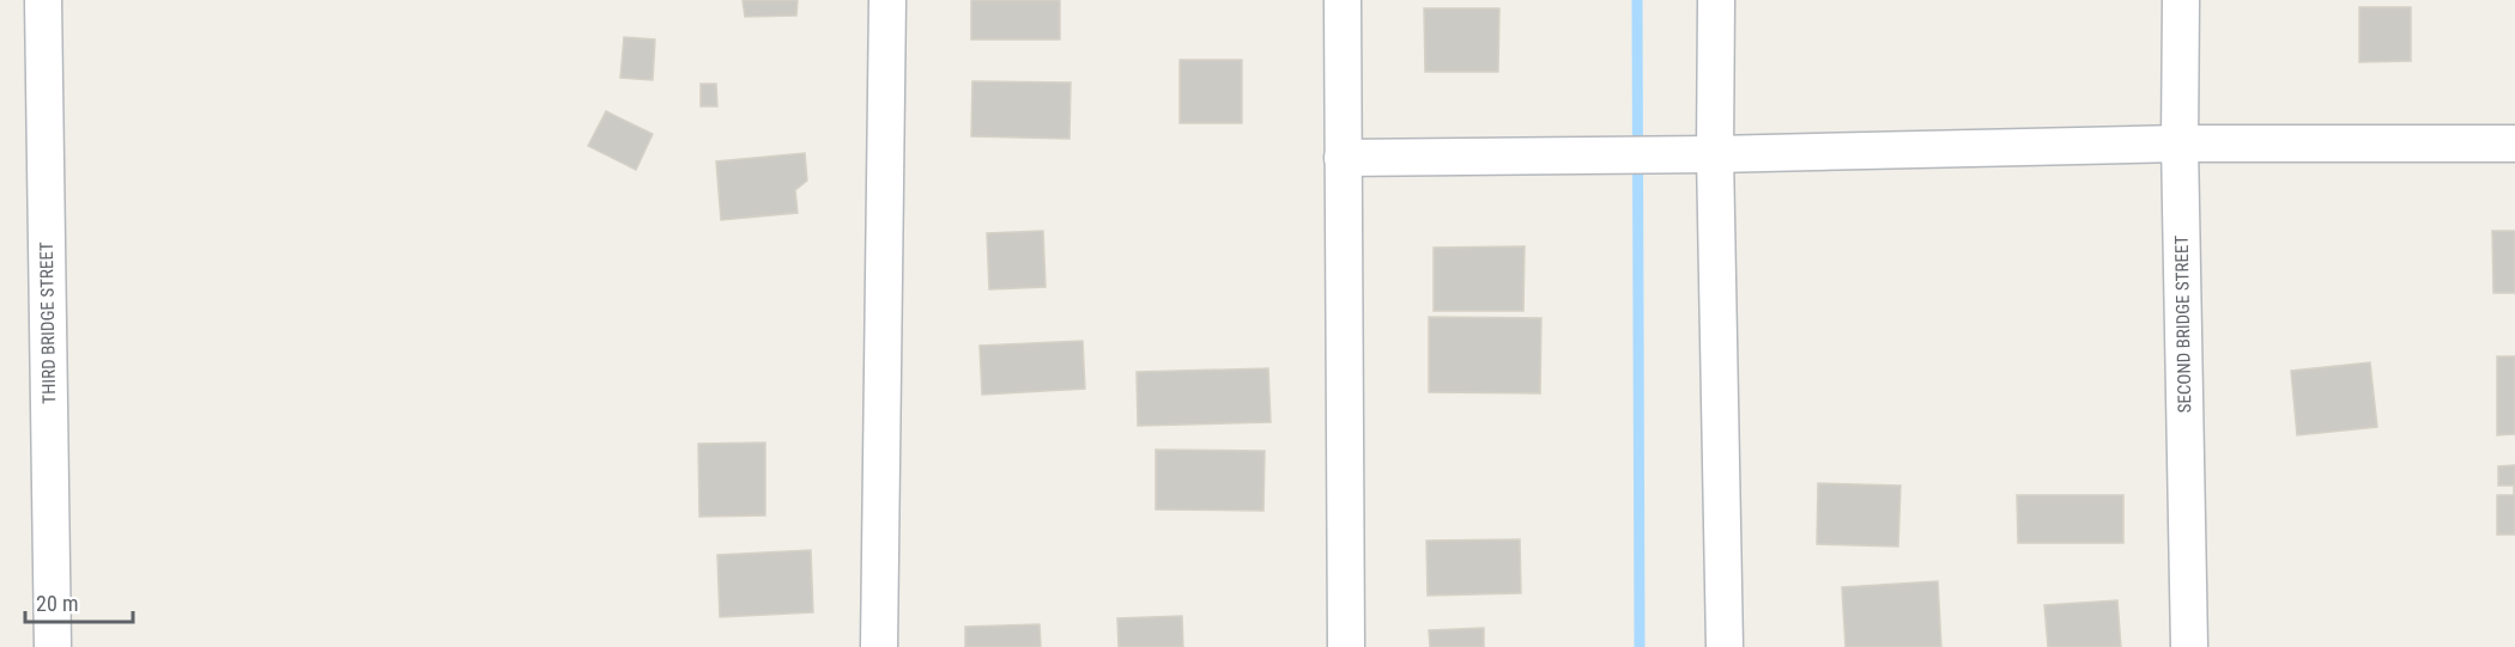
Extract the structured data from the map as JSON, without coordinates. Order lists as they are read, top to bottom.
{
  "streets": {
    "street": ["THIRD BRIDGE STREET", "SECOND BRIDGE STREET"]
  },
  "scale_bar": "20 m"
}
